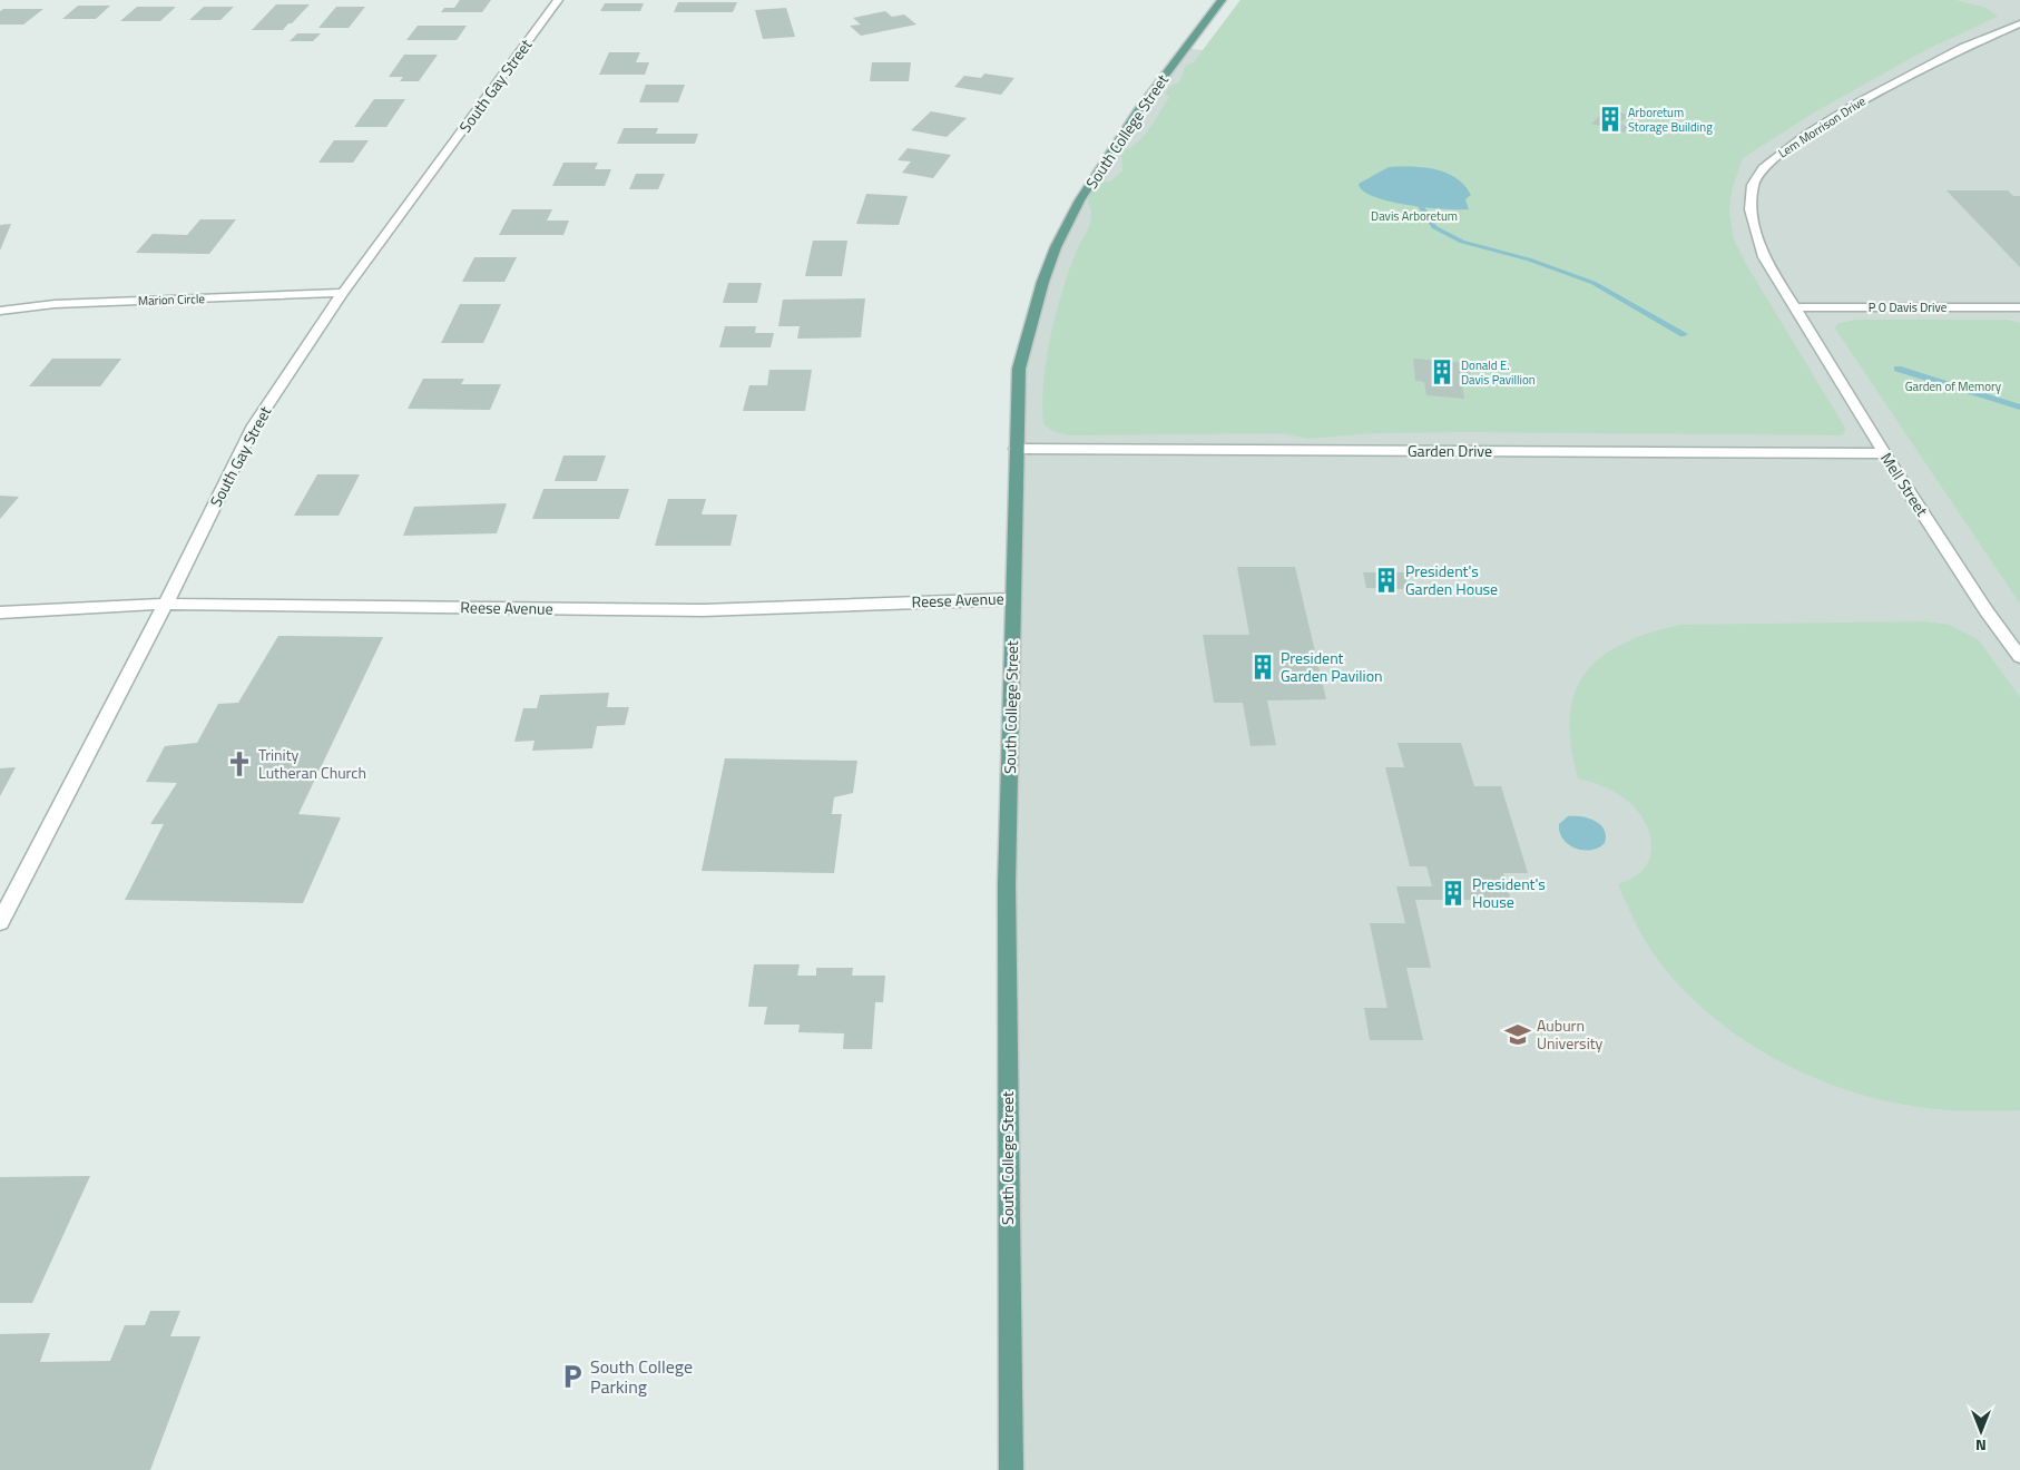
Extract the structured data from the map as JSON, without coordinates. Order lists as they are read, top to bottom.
{
  "streets": {
    "main road": ["South College Street"],
    "street": [
      "South Gay Street",
      "Lem Morrison Drive",
      "Marion Circle",
      "P O Davis Drive",
      "Garden Drive",
      "Mell Street",
      "Reese Avenue"
    ]
  },
  "crossings": [
    ["South Gay Street", "Marion Circle"],
    ["South Gay Street", "Reese Avenue"],
    ["Lem Morrison Drive", "P O Davis Drive"],
    ["Lem Morrison Drive", "Mell Street"],
    ["South College Street", "Garden Drive"],
    ["South College Street", "Reese Avenue"],
    ["P O Davis Drive", "Mell Street"],
    ["Garden Drive", "Mell Street"]
  ],
  "parks": ["Davis Arboretum", "Garden of Memory"],
  "places": {
    "building": [
      "Arboretum Storage Building",
      "Donald E. Davis Pavillion",
      "President's Garden House",
      "President Garden Pavilion",
      "President's House"
    ],
    "church": ["Trinity Lutheran Church"],
    "school or university": ["Auburn University"],
    "parking": ["South College Parking"]
  },
  "north": "bottom"
}
